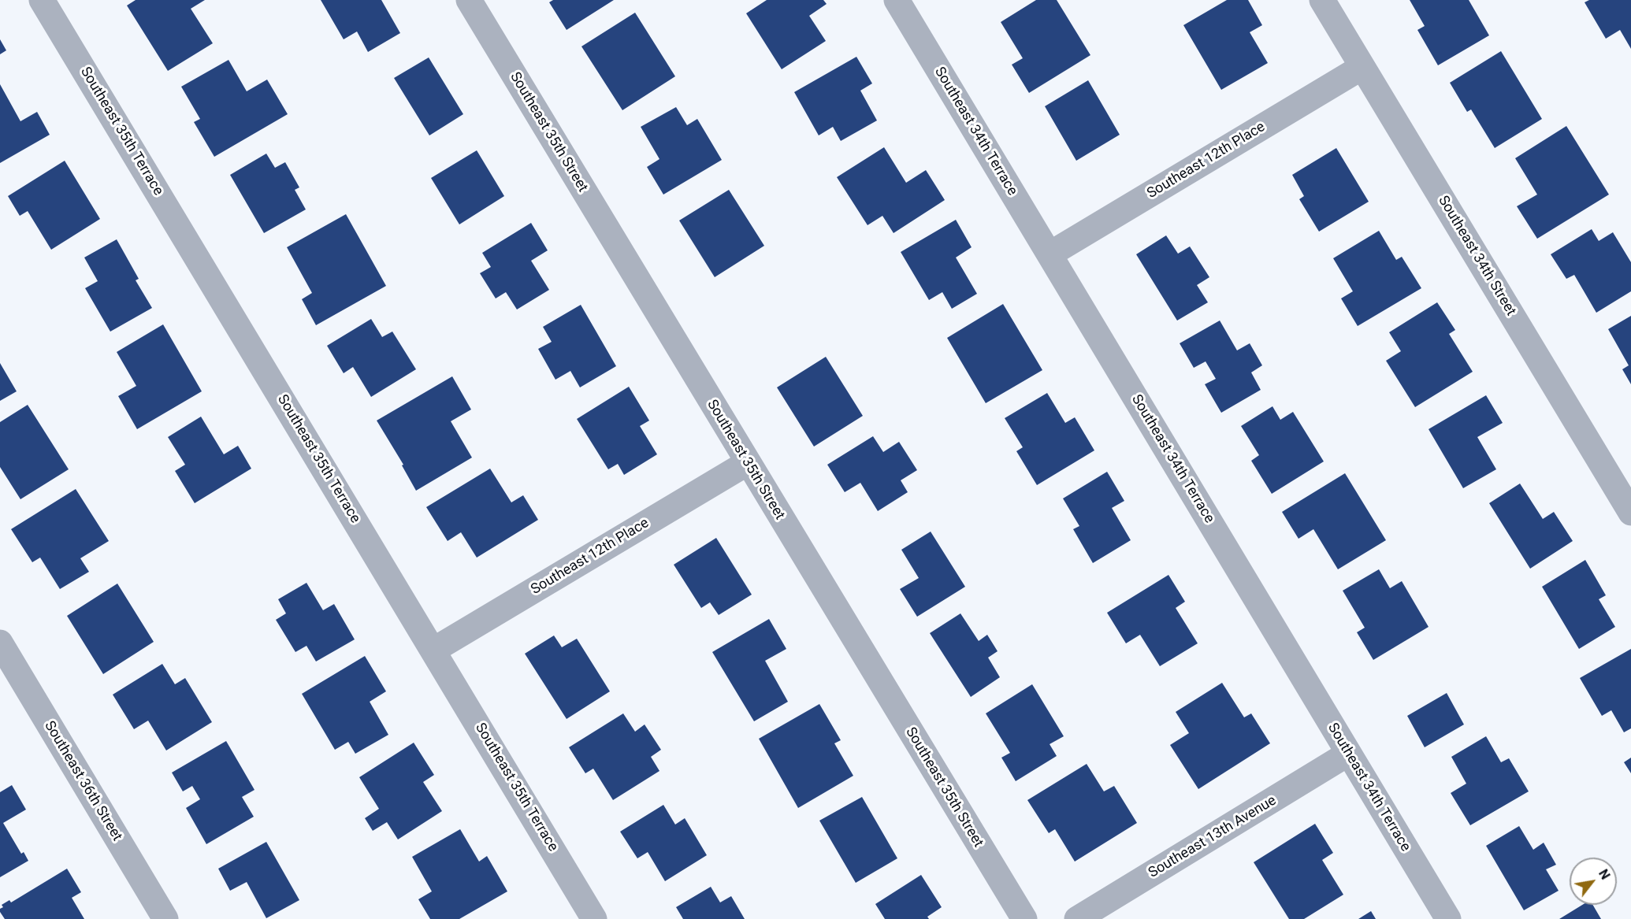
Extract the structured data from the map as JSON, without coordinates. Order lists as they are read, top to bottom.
{
  "streets": {
    "street": [
      "Southeast 35th Terrace",
      "Southeast 34th Terrace",
      "Southeast 35th Street",
      "Southeast 12th Place",
      "Southeast 34th Street",
      "Southeast 36th Street",
      "Southeast 13th Avenue"
    ]
  },
  "crossings": [
    ["Southeast 35th Terrace", "Southeast 12th Place"],
    ["Southeast 34th Terrace", "Southeast 12th Place"],
    ["Southeast 34th Terrace", "Southeast 13th Avenue"],
    ["Southeast 35th Street", "Southeast 12th Place"],
    ["Southeast 12th Place", "Southeast 34th Street"]
  ],
  "north": "top right"
}
